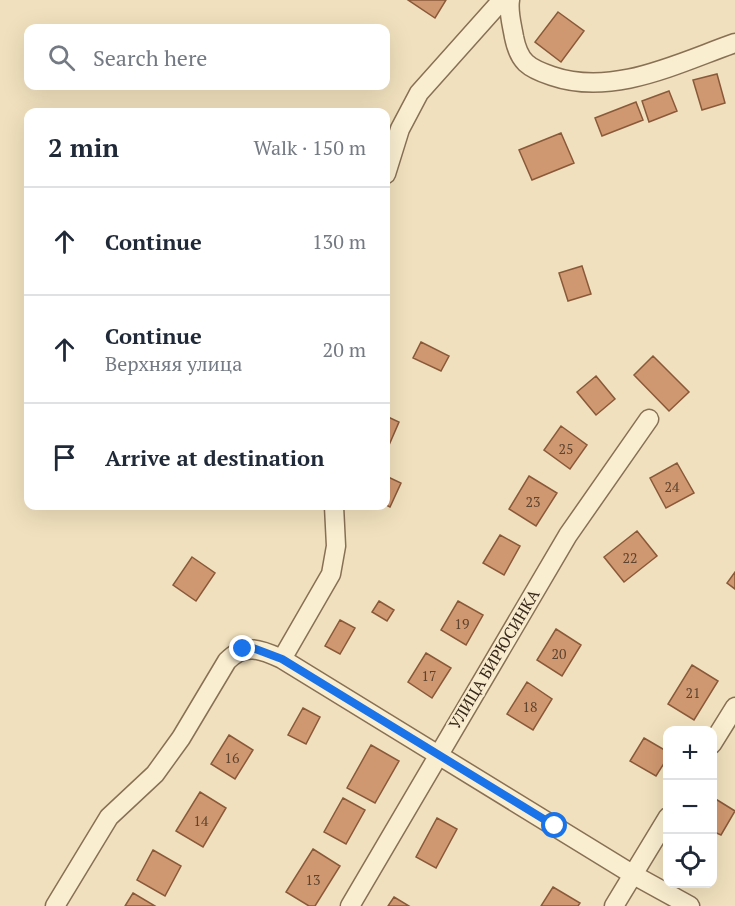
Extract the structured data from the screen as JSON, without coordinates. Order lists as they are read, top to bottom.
{
  "streets": {
    "street": ["УЛИЦА БИРЮСИНКА"]
  },
  "house_numbers": [
    "25",
    "24",
    "23",
    "22",
    "19",
    "20",
    "17",
    "21",
    "18",
    "16",
    "14",
    "13"
  ],
  "page": {
    "search": "Search here",
    "heading": ["2 min", "Walk · 150 m"],
    "list": [
      ["Continue", "130 m"],
      ["Continue", "Верхняя улица", "20 m"],
      "Arrive at destination"
    ],
    "map_buttons": ["+", "−"]
  }
}
